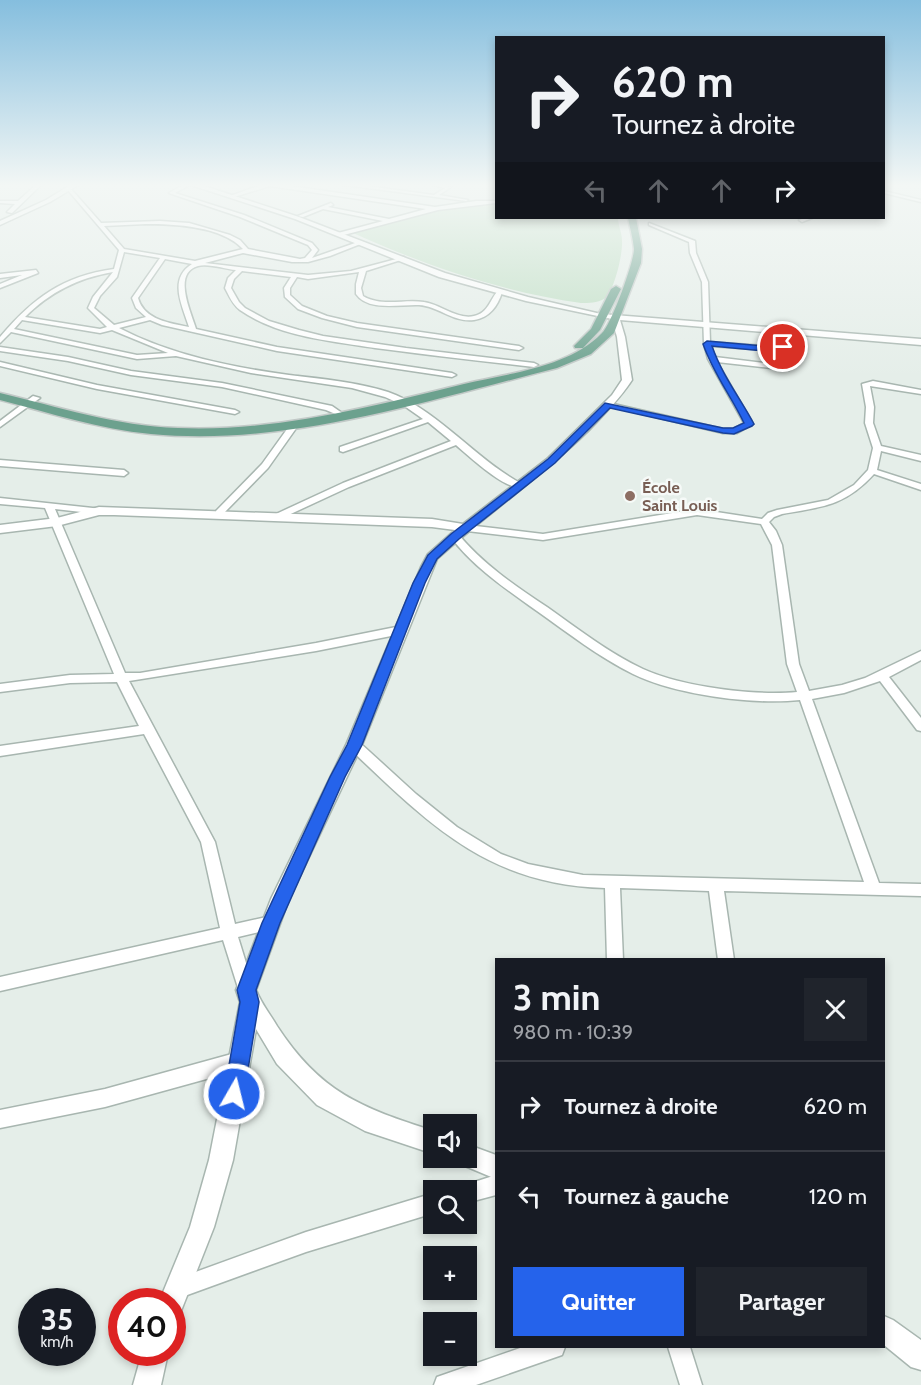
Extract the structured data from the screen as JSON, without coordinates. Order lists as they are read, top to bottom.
{
  "places": ["École Saint Louis"],
  "page": {
    "turn": ["620 m", "Tournez à droite"],
    "heading": ["3 min", "980 m · 10:39"],
    "list": [
      {
        "name": "Tournez à droite",
        "value": "620 m"
      },
      {
        "name": "Tournez à gauche",
        "value": "120 m"
      }
    ],
    "map_buttons": ["+", "−"],
    "buttons": ["Quitter", "Partager"],
    "speed": "35 km/h",
    "limit": "40"
  }
}
